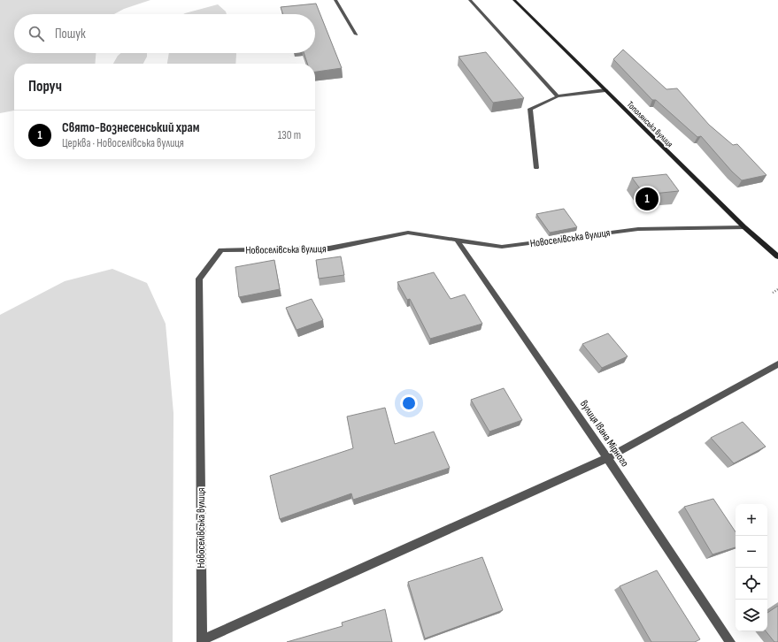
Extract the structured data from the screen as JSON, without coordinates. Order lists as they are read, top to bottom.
{
  "streets": {
    "street": ["Тополянська вулиця", "Новоселівська вулиця", "вулиця Івана Мірного"]
  },
  "crossings": [
    ["Тополянська вулиця", "Новоселівська вулиця"],
    ["Новоселівська вулиця", "вулиця Івана Мірного"]
  ],
  "page": {
    "search": "Пошук",
    "heading": "Поруч",
    "list": [
      {
        "mark": "1",
        "name": "Свято-Вознесенський храм",
        "note": "Церква · Новоселівська вулиця",
        "value": "130 m"
      }
    ],
    "pins": "1",
    "map_buttons": ["+", "−"]
  }
}
